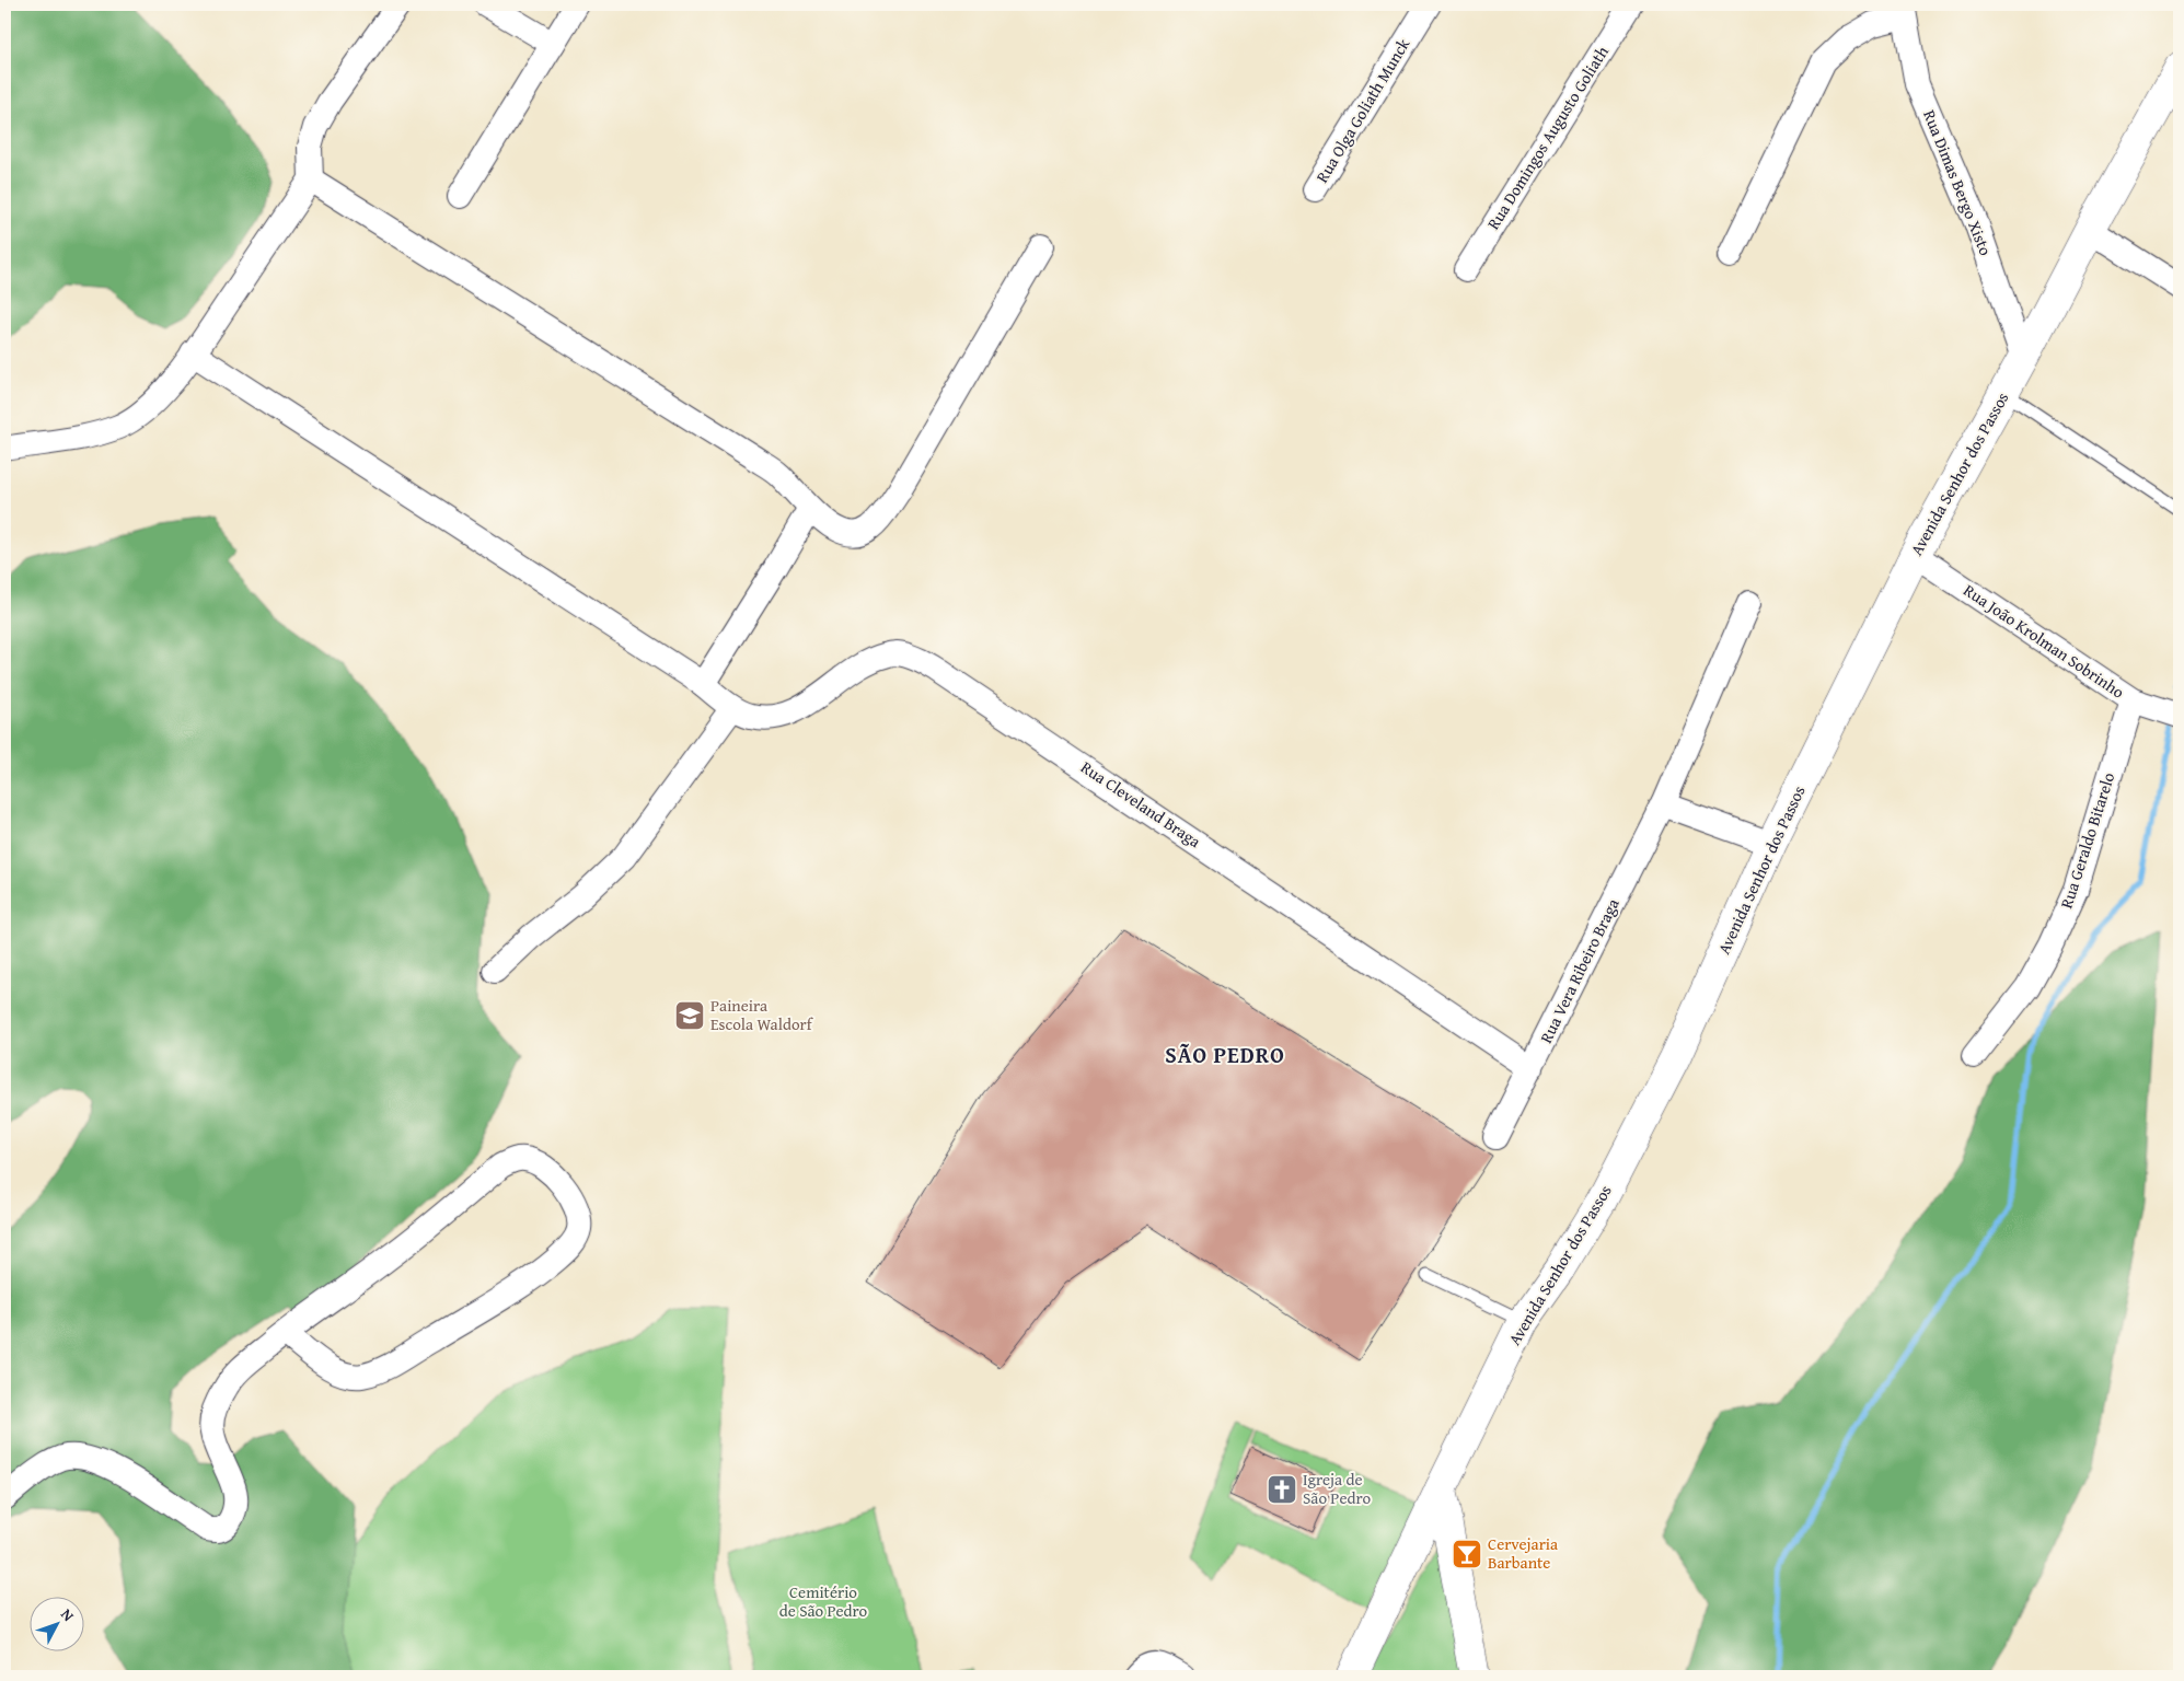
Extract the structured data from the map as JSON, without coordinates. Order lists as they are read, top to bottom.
{
  "streets": {
    "street": [
      "Rua Olga Goliath Munck",
      "Rua Domingos Augusto Goliath",
      "Rua Dimas Bergo Xisto",
      "Avenida Senhor dos Passos",
      "Rua João Krolman Sobrinho",
      "Rua Cleveland Braga",
      "Rua Geraldo Bitarelo",
      "Rua Vera Ribeiro Braga"
    ]
  },
  "crossings": [
    ["Rua Dimas Bergo Xisto", "Avenida Senhor dos Passos"],
    ["Avenida Senhor dos Passos", "Rua João Krolman Sobrinho"],
    ["Rua João Krolman Sobrinho", "Rua Geraldo Bitarelo"],
    ["Rua Cleveland Braga", "Rua Vera Ribeiro Braga"]
  ],
  "districts": ["SÃO PEDRO"],
  "parks": ["Cemitério de São Pedro"],
  "places": {
    "school or university": ["Paineira Escola Waldorf"],
    "church": ["Igreja de São Pedro"],
    "bar": ["Cervejaria Barbante"]
  },
  "north": "top right"
}
